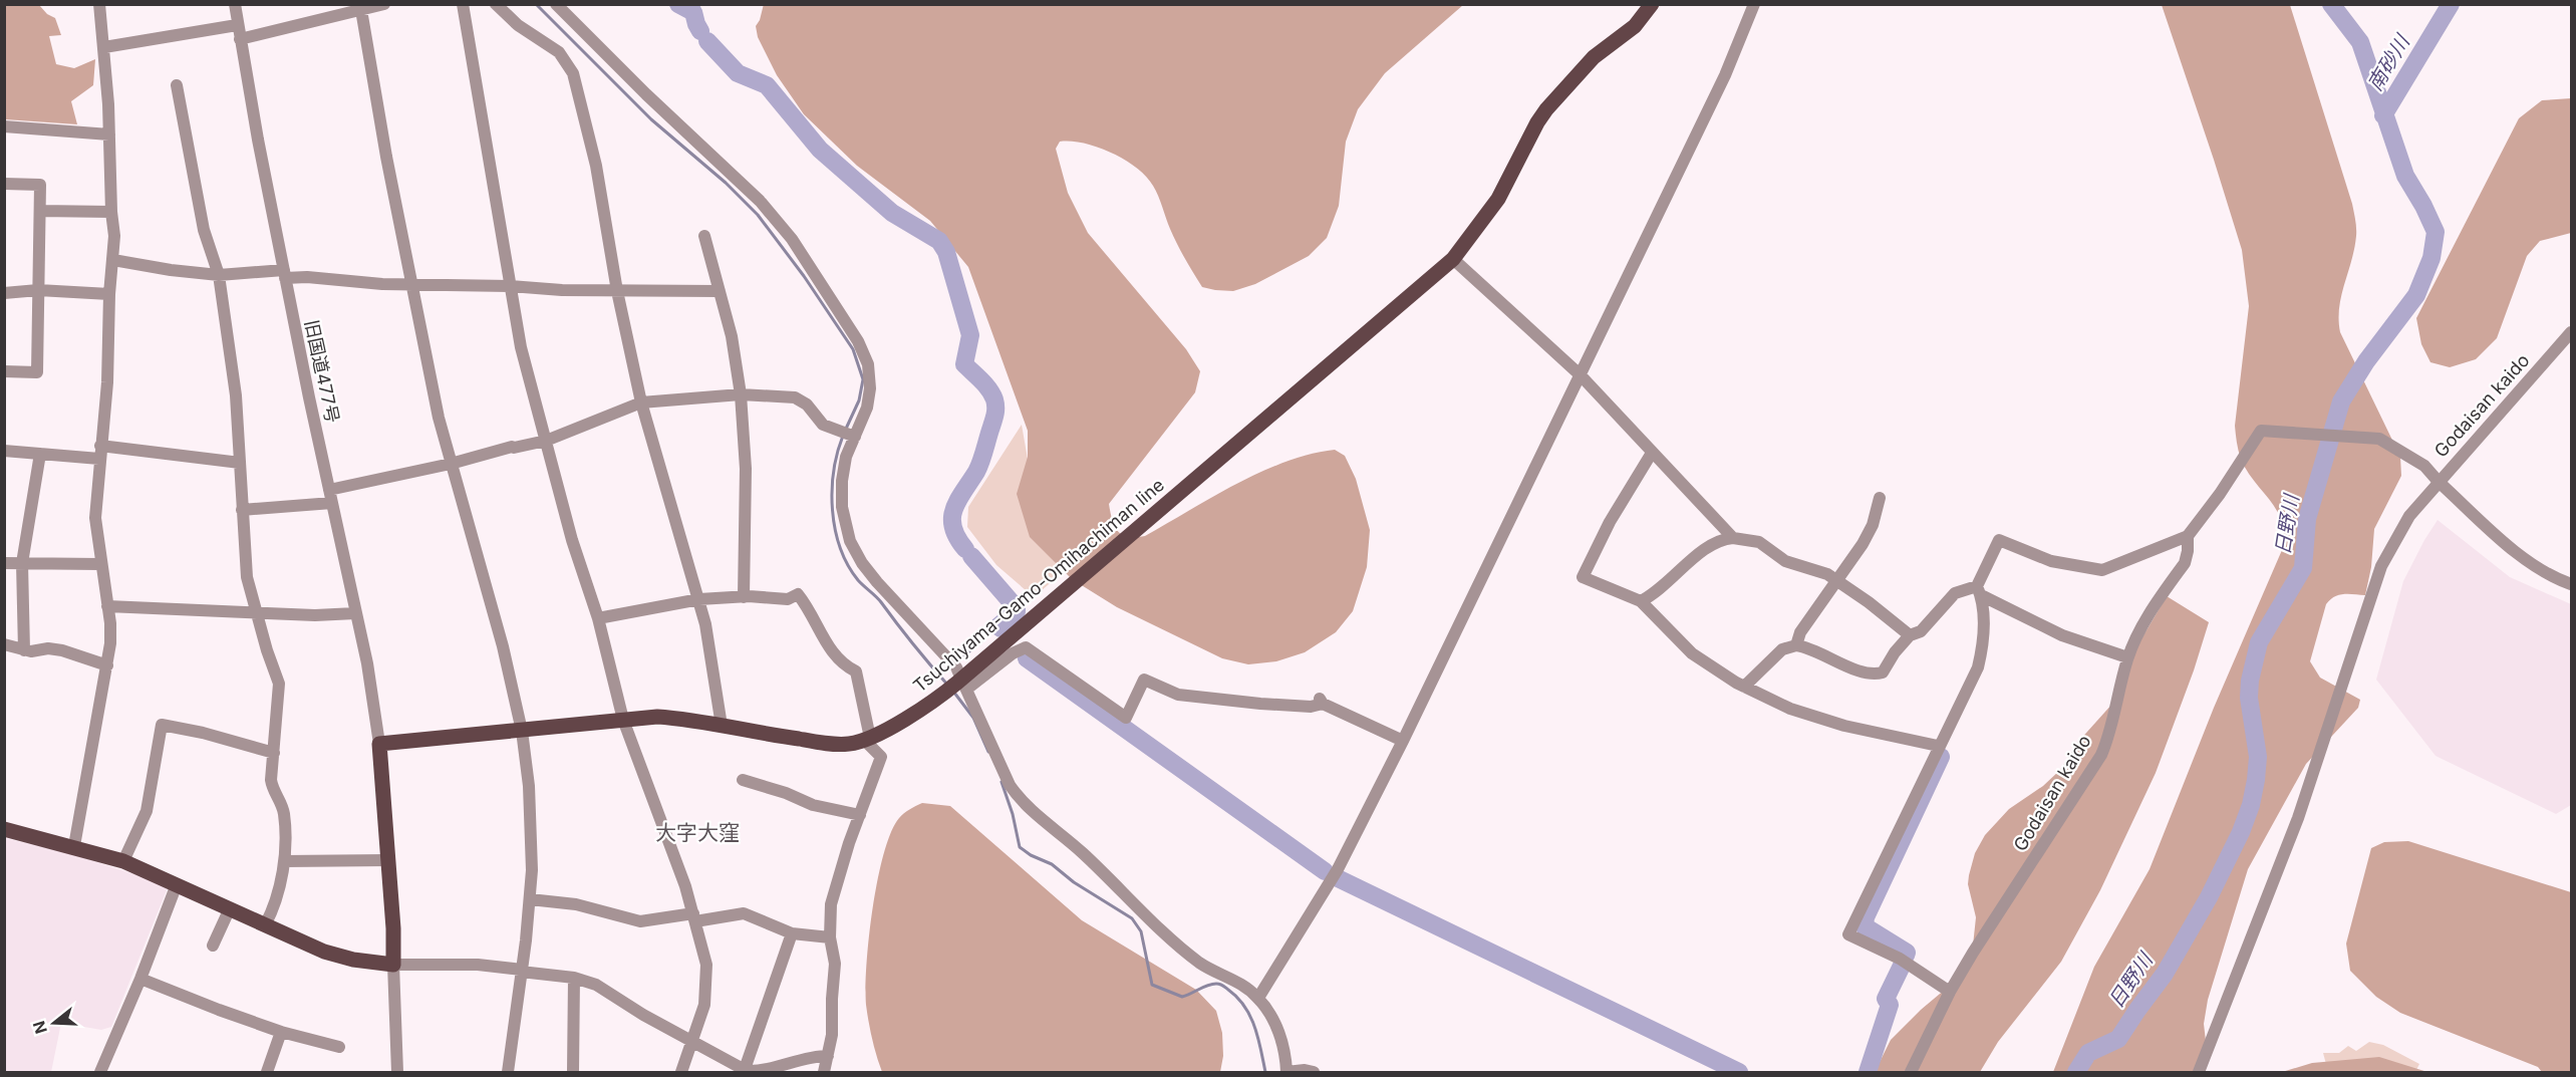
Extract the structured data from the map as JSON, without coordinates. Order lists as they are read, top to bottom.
{
  "streets": {
    "main road": ["Tsuchiyama-Gamo-Omihachiman line"],
    "street": ["旧国道477号", "Godaisan kaido"]
  },
  "crossings": [
    ["旧国道477号", "Tsuchiyama-Gamo-Omihachiman line"]
  ],
  "districts": ["大字大窪"],
  "water": ["南砂川", "日野川"],
  "north": "left"
}
